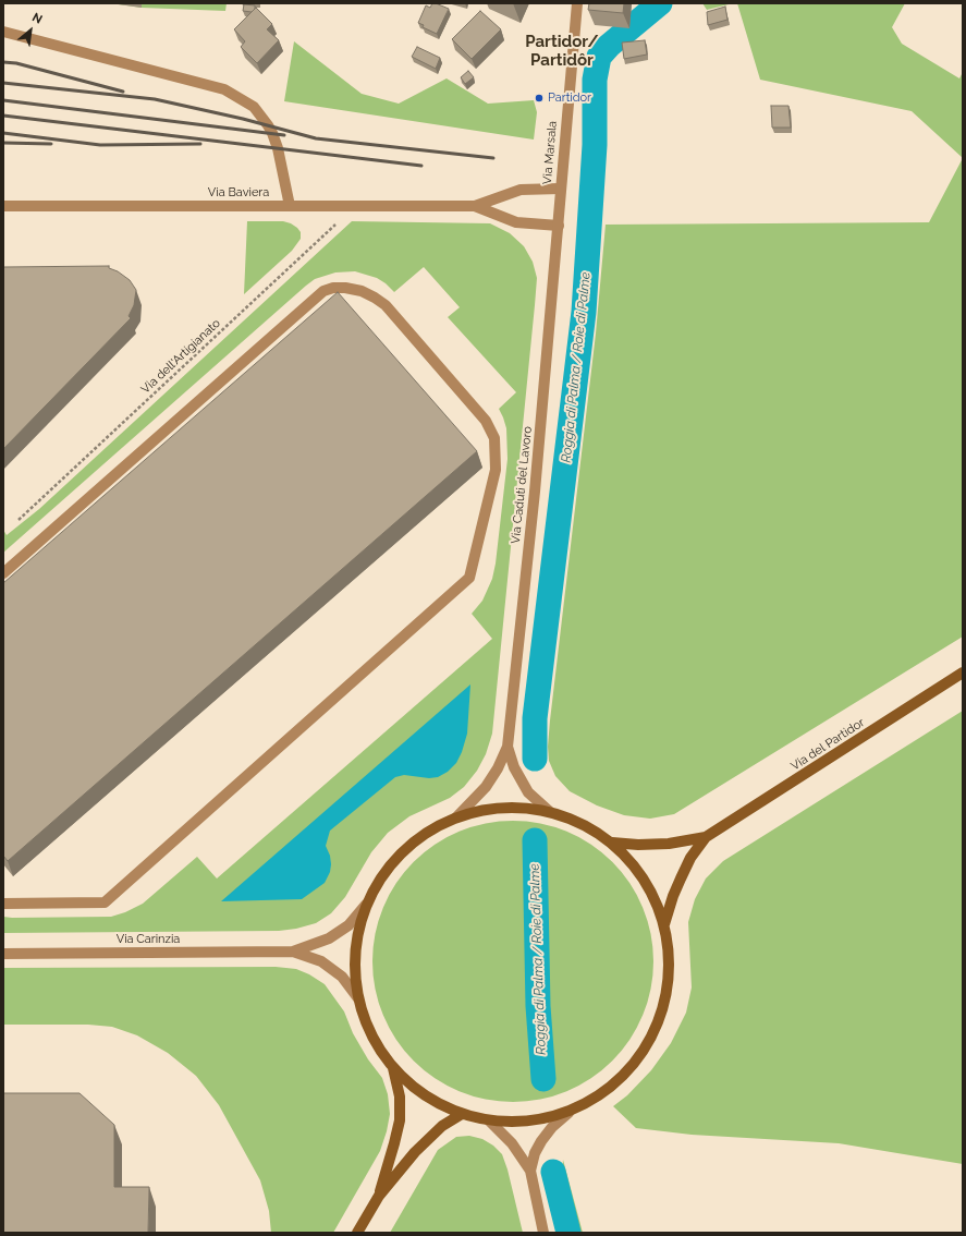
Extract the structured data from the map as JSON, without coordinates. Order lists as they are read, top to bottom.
{
  "streets": {
    "main road": ["Via del Partidor"],
    "street": [
      "Via Marsala",
      "Via Baviera",
      "Via Caduti del Lavoro",
      "Via Carinzia"
    ],
    "path": ["Via dell'Artigianato"]
  },
  "crossings": [
    ["Via Marsala", "Via Baviera"],
    ["Via Marsala", "Via Caduti del Lavoro"],
    ["Via Baviera", "Via dell'Artigianato"],
    ["Via Baviera", "Via Caduti del Lavoro"]
  ],
  "districts": ["Partidor/ Partidôr"],
  "water": ["Roggia di Palma / Roie di Palme"],
  "places": ["Partidor"],
  "north": "top right"
}
